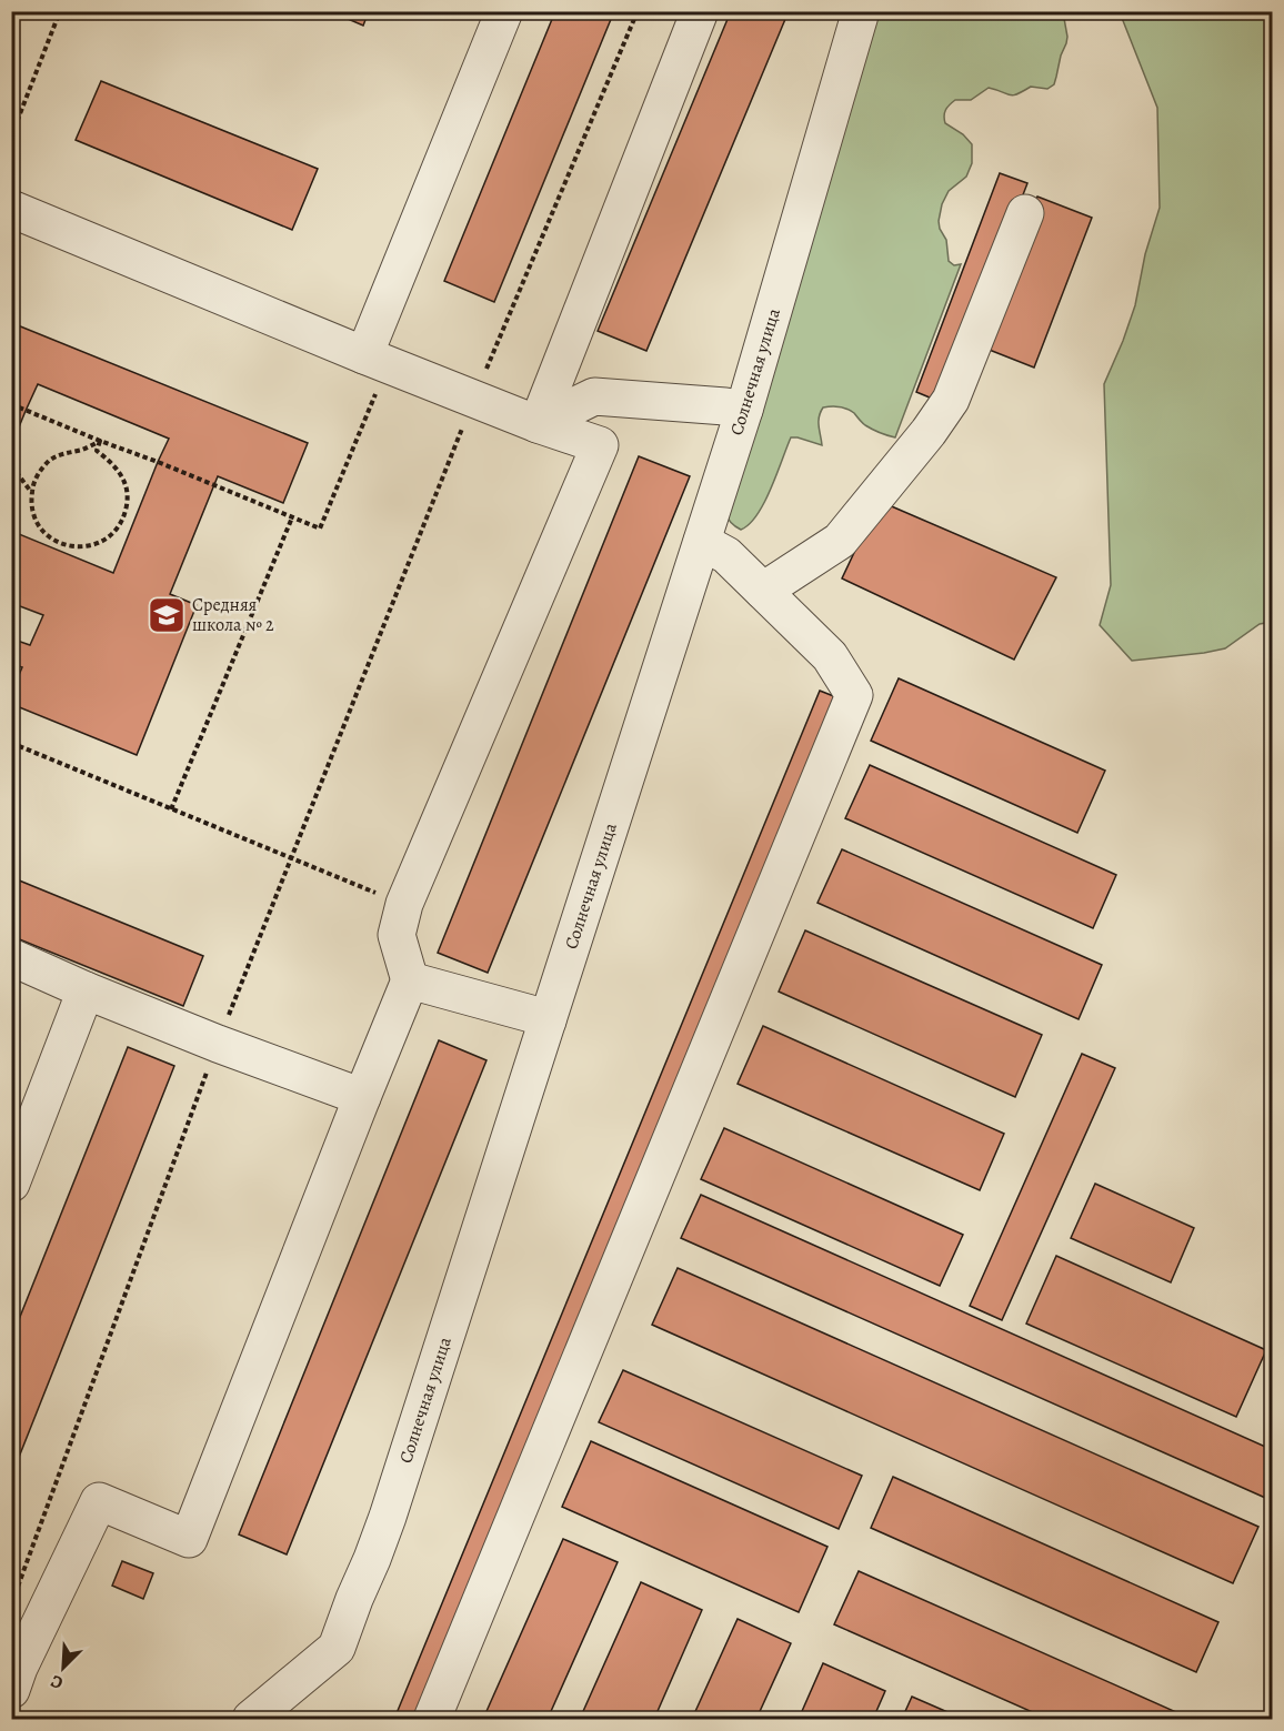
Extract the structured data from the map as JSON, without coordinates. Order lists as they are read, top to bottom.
{
  "streets": {
    "street": ["Солнечная улица"]
  },
  "places": {
    "school or university": ["Средняя школа № 2"]
  },
  "north": "bottom left"
}
